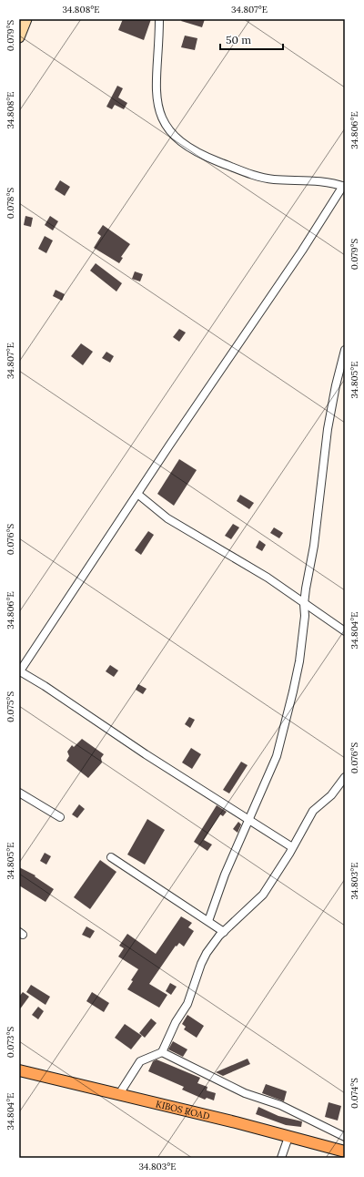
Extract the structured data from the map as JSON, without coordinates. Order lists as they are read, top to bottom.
{
  "streets": {
    "main road": ["KIBOS ROAD"]
  },
  "scale_bar": "50 m",
  "coordinates": [
    "34.808°E",
    "34.807°E",
    "0.079°S",
    "34.806°E",
    "0.078°S",
    "34.805°E",
    "0.076°S",
    "34.804°E",
    "0.075°S",
    "34.803°E",
    "0.073°S",
    "0.074°S"
  ]
}
